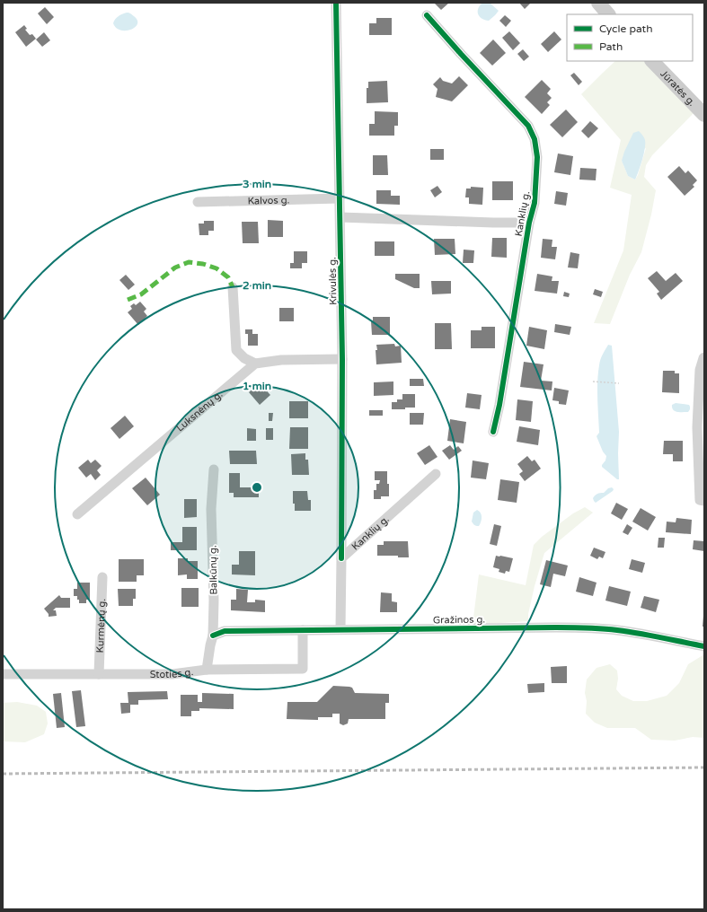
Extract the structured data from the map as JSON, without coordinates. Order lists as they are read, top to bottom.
{
  "streets": {
    "street": [
      "Jūratės g.",
      "Kalvos g.",
      "Kanklių g.",
      "Krivulės g.",
      "Luksnėnų g.",
      "Balkūnų g.",
      "Gražinos g.",
      "Kurmėnų g.",
      "Stoties g."
    ]
  },
  "crossings": [
    ["Kalvos g.", "Krivulės g."],
    ["Kanklių g.", "Krivulės g."],
    ["Balkūnų g.", "Gražinos g."],
    ["Balkūnų g.", "Stoties g."],
    ["Gražinos g.", "Stoties g."],
    ["Kurmėnų g.", "Stoties g."]
  ],
  "legend": ["Cycle path", "Path"],
  "rings": ["3 min", "2 min", "1 min"]
}
